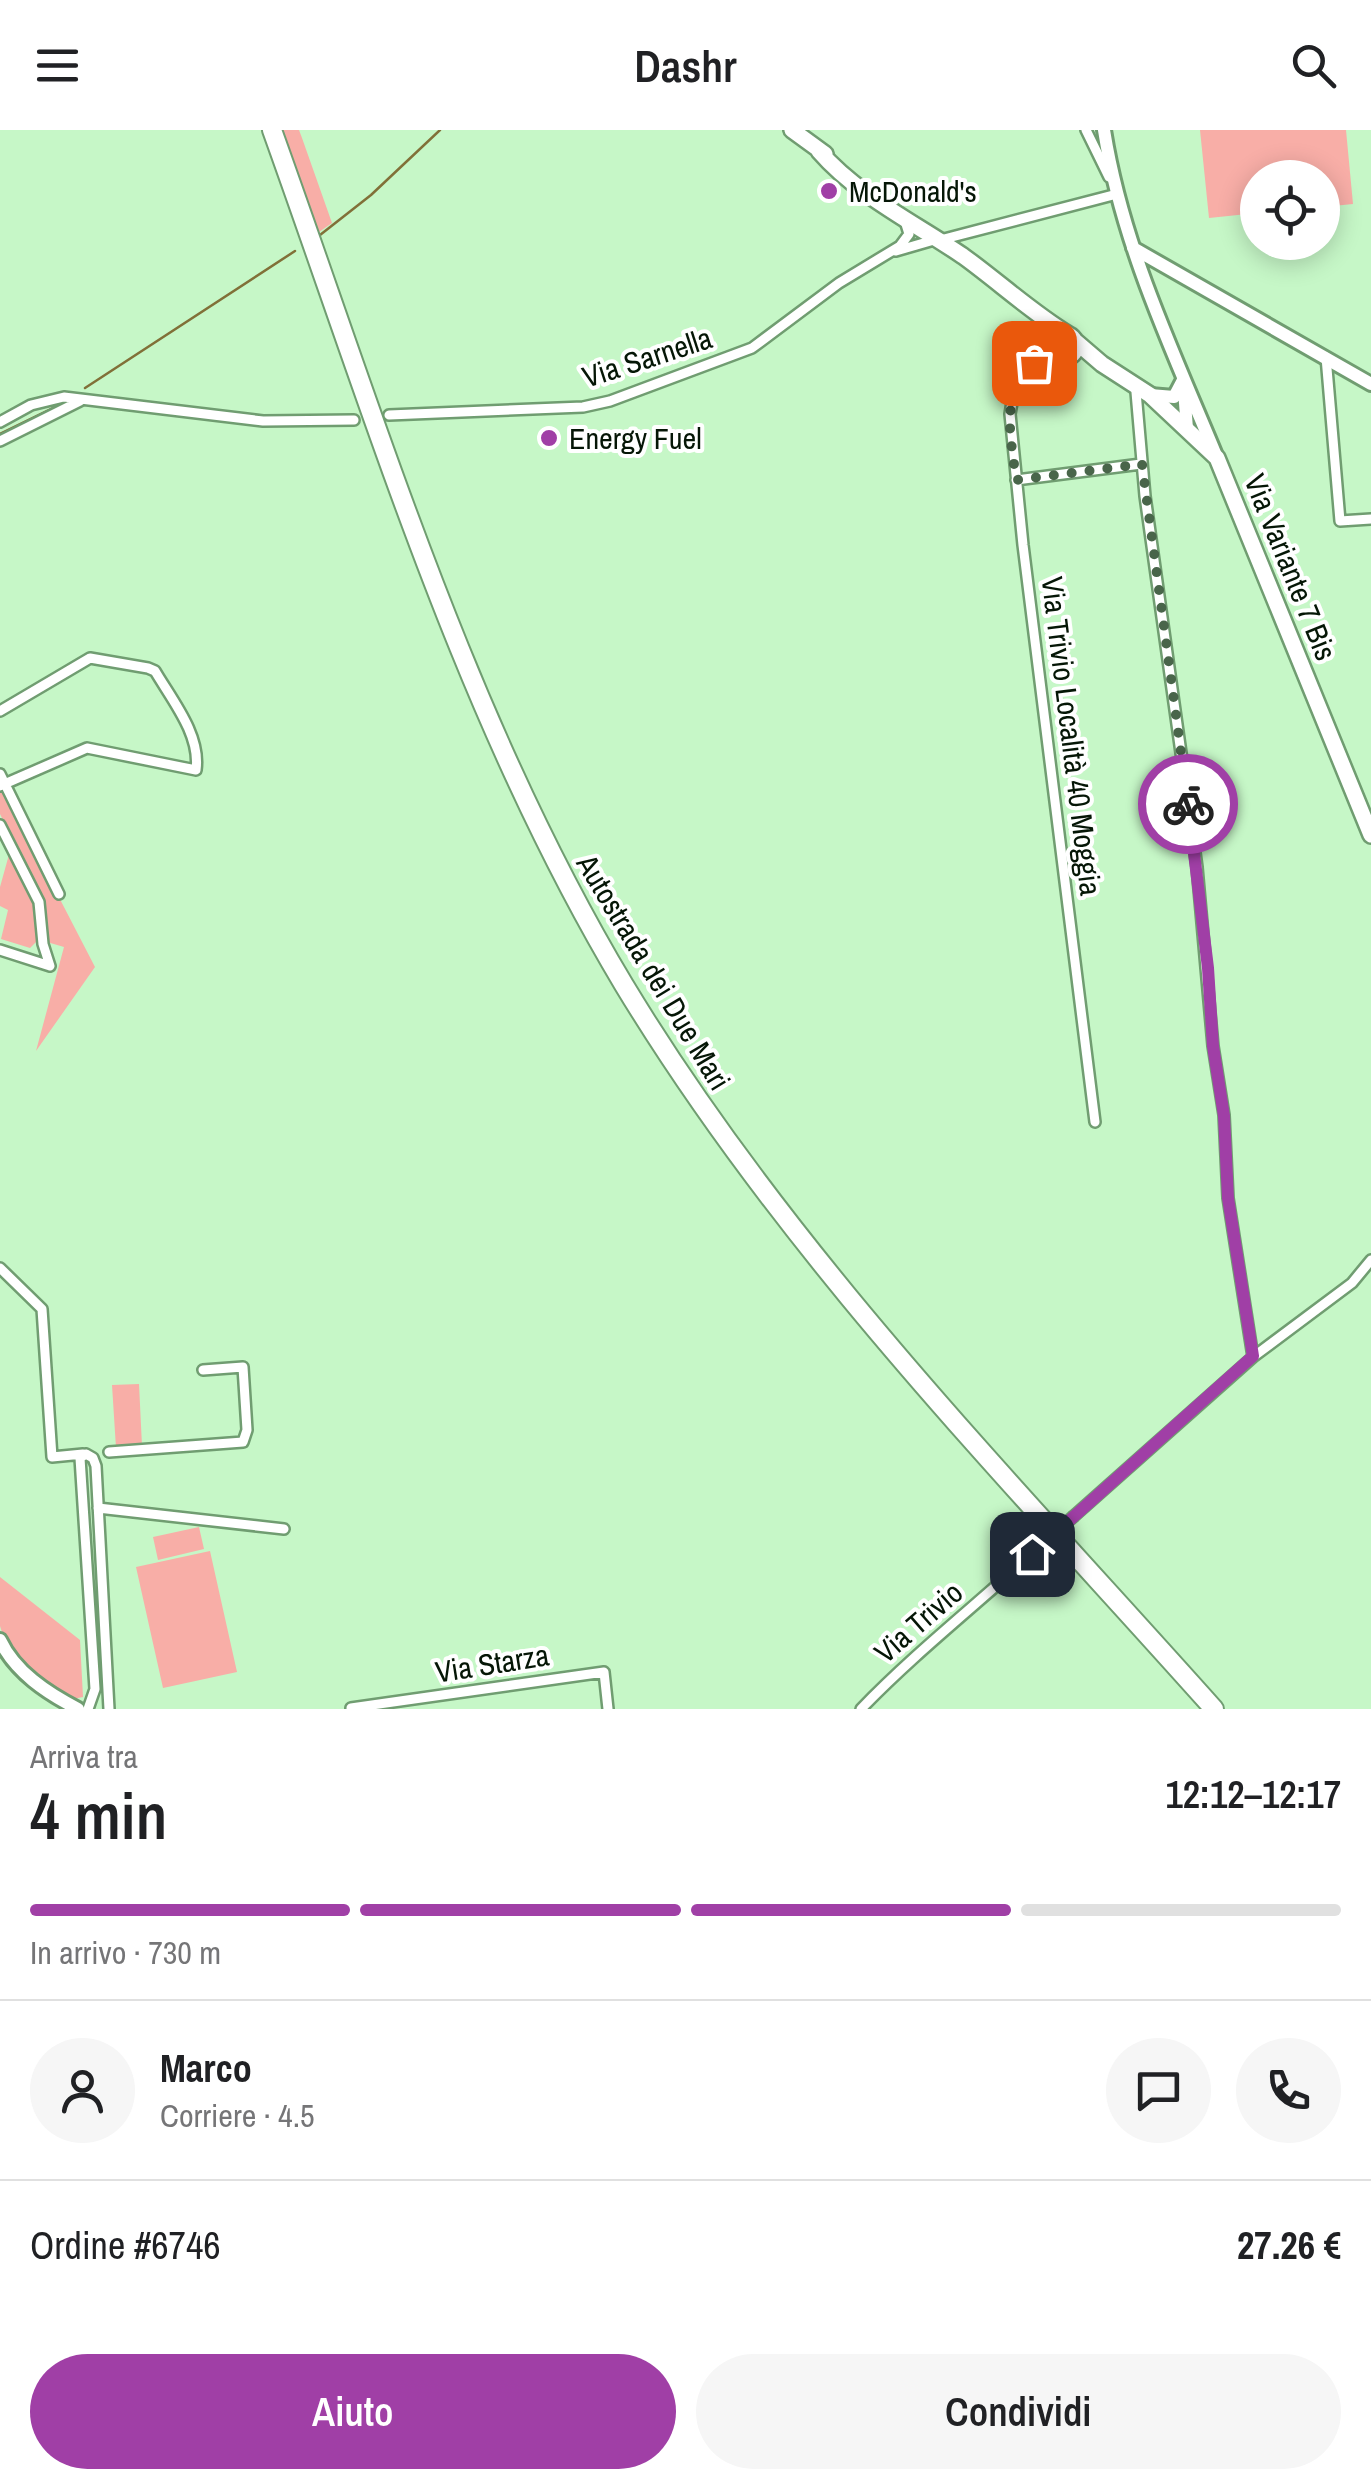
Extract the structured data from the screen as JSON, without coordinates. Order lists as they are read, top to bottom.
{
  "streets": {
    "highway": ["Autostrada dei Due Mari"],
    "main road": ["Via Variante 7 Bis"],
    "street": [
      "Via Sarnella",
      "Via Trivio Località 40 Moggia",
      "Via Trivio",
      "Via Starza"
    ]
  },
  "crossings": [
    ["Via Sarnella", "Via Variante 7 Bis"],
    ["Via Variante 7 Bis", "Via Trivio Località 40 Moggia"]
  ],
  "places": ["McDonald's", "Energy Fuel"],
  "page": {
    "header": "Dashr",
    "heading": ["4 min", "Arriva tra", "12:12–12:17"],
    "panel": [
      "Marco",
      "Corriere · 4.5",
      "Ordine #6746",
      "27.26 €"
    ],
    "bar": "In arrivo · 730 m",
    "buttons": ["Aiuto", "Condividi"]
  }
}
